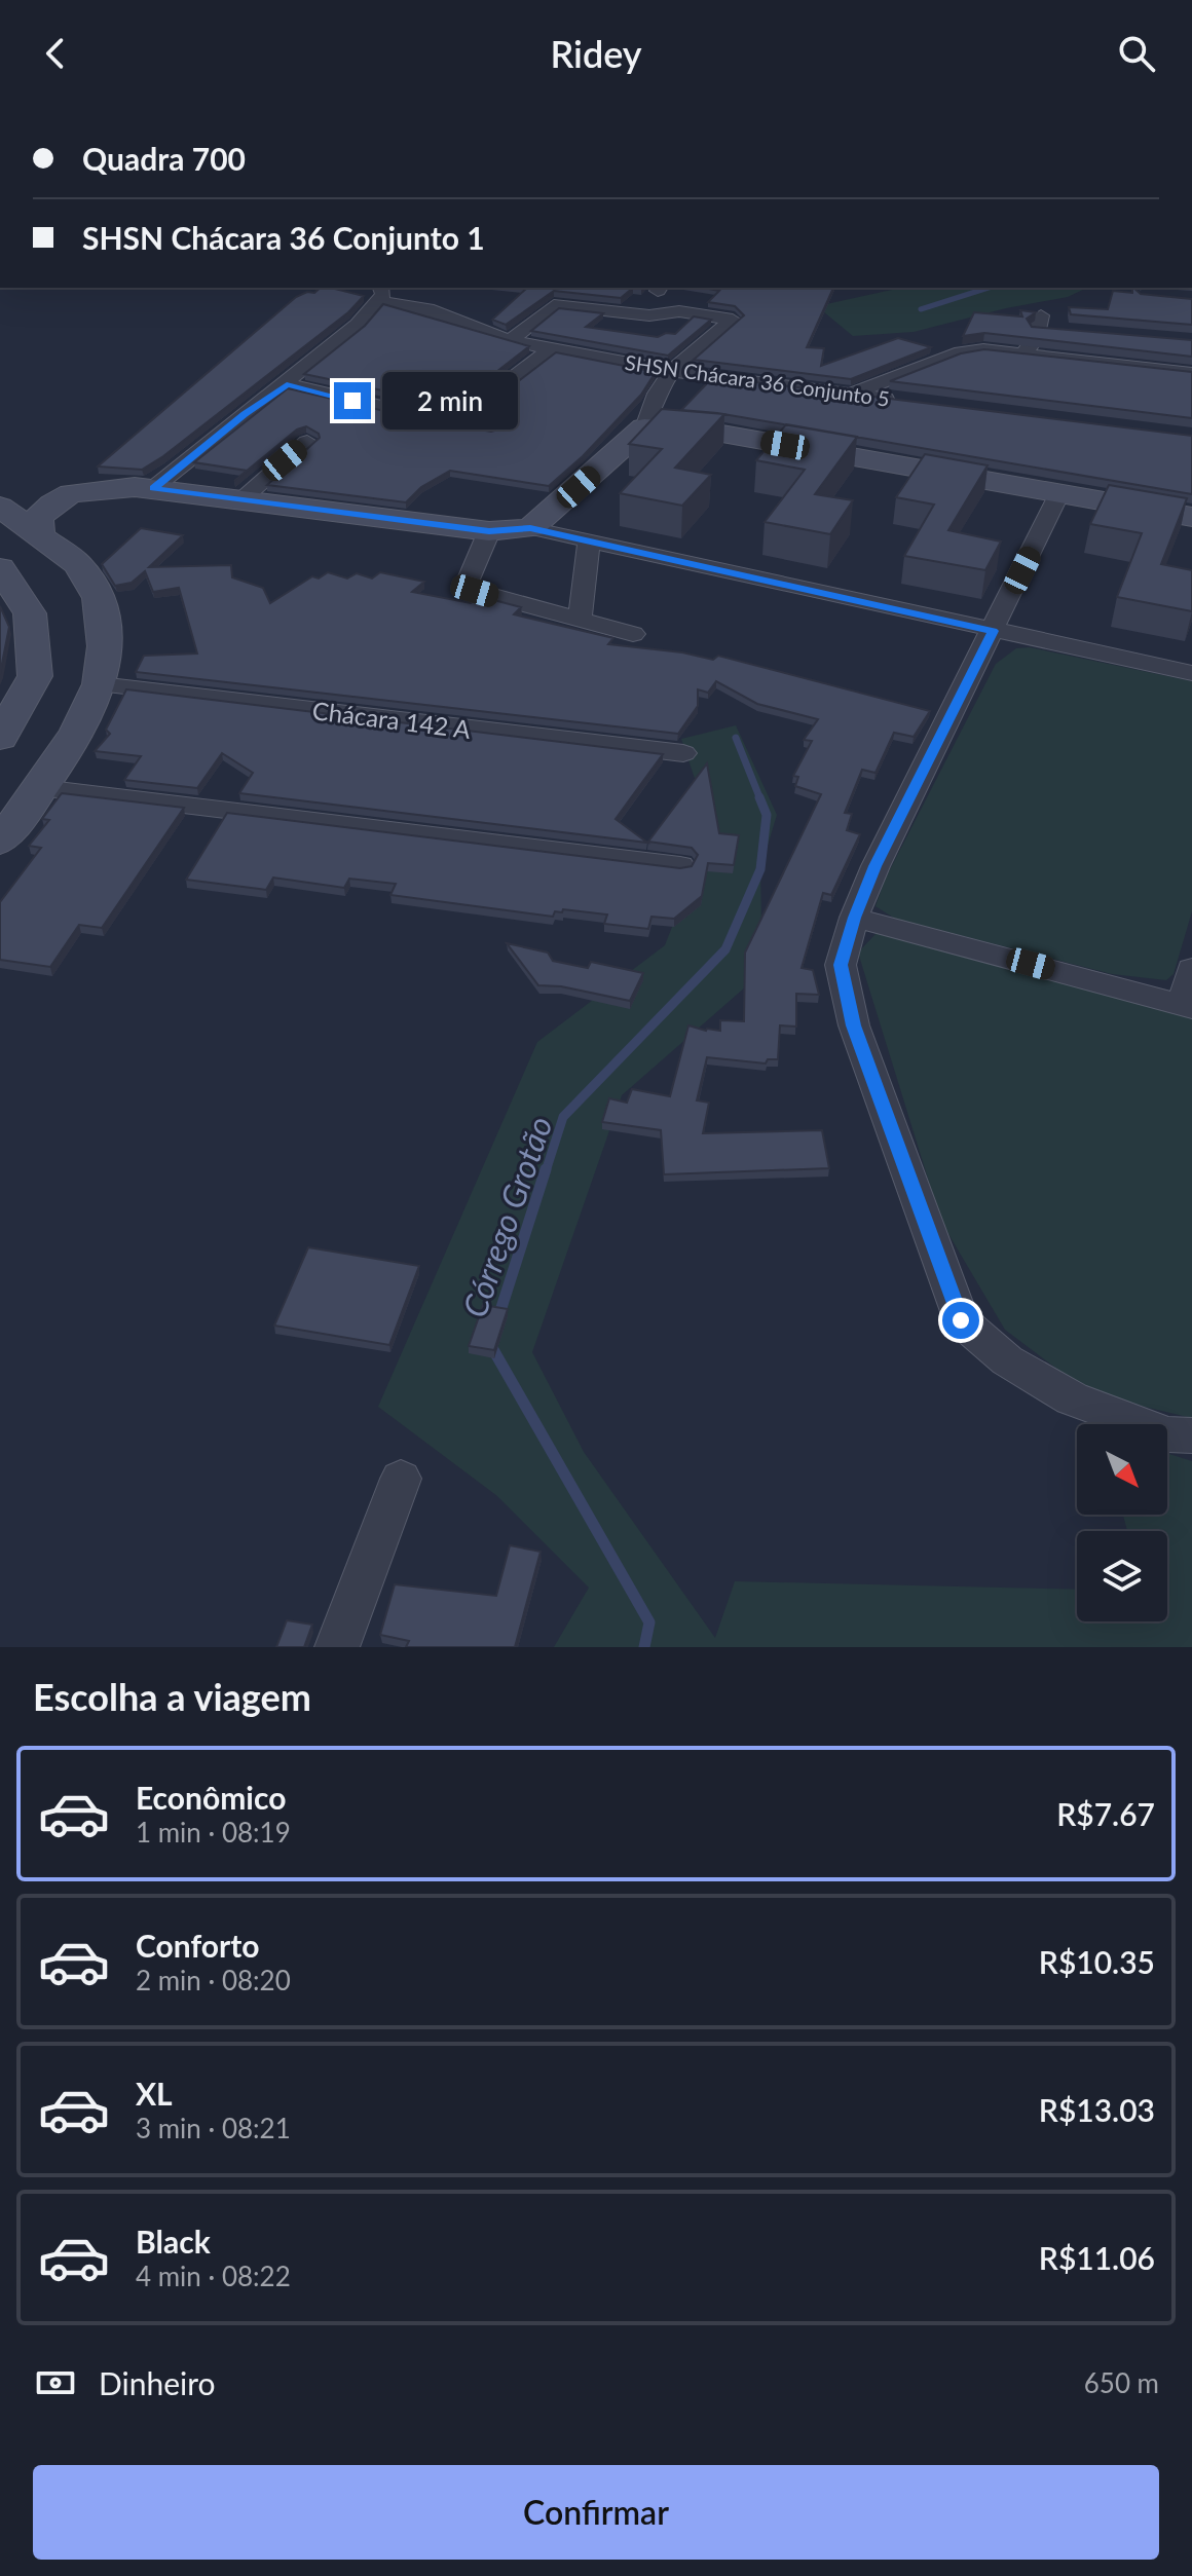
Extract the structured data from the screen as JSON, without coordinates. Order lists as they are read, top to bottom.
{
  "streets": {
    "street": ["SHSN Chácara 36 Conjunto 5", "Chácara 142 A"]
  },
  "water": ["Córrego Grotão"],
  "north": "bottom right",
  "page": {
    "header": "Ridey",
    "banner": ["Quadra 700", "SHSN Chácara 36 Conjunto 1"],
    "bubble": "2 min",
    "heading": "Escolha a viagem",
    "list": [
      {
        "name": "Econômico",
        "note": "1 min · 08:19",
        "value": "R$7.67"
      },
      {
        "name": "Conforto",
        "note": "2 min · 08:20",
        "value": "R$10.35"
      },
      {
        "name": "XL",
        "note": "3 min · 08:21",
        "value": "R$13.03"
      },
      {
        "name": "Black",
        "note": "4 min · 08:22",
        "value": "R$11.06"
      }
    ],
    "pay": ["Dinheiro", "650 m"],
    "buttons": "Confirmar"
  }
}
